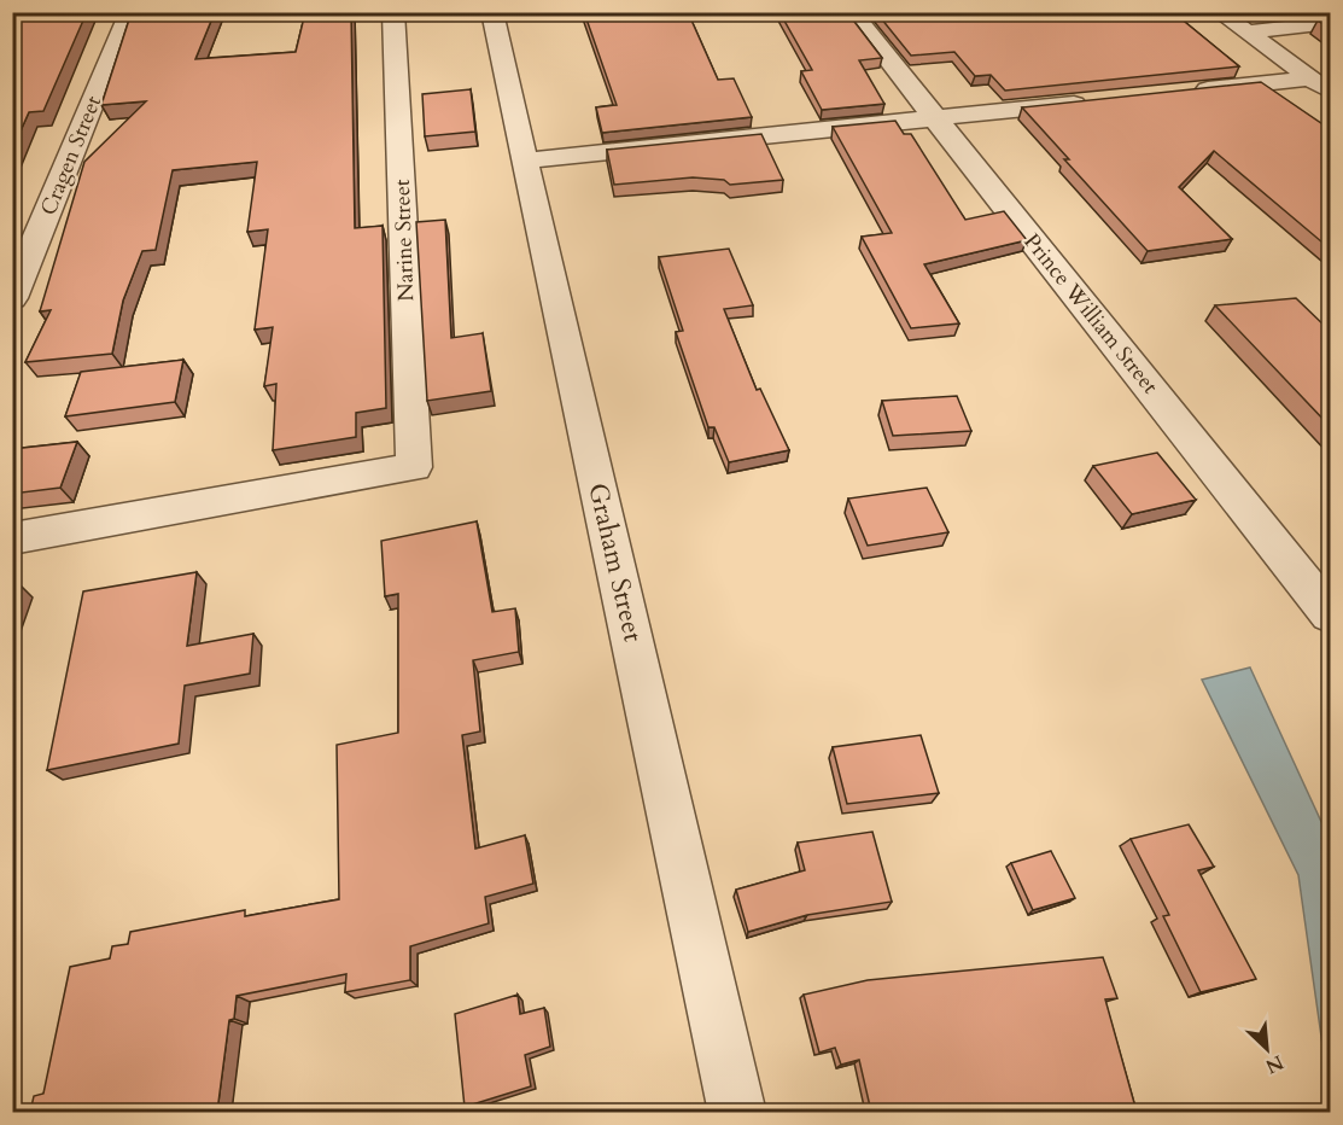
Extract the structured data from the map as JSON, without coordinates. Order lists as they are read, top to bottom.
{
  "streets": {
    "street": [
      "Cragen Street",
      "Narine Street",
      "Prince William Street",
      "Graham Street"
    ]
  },
  "north": "bottom right"
}
